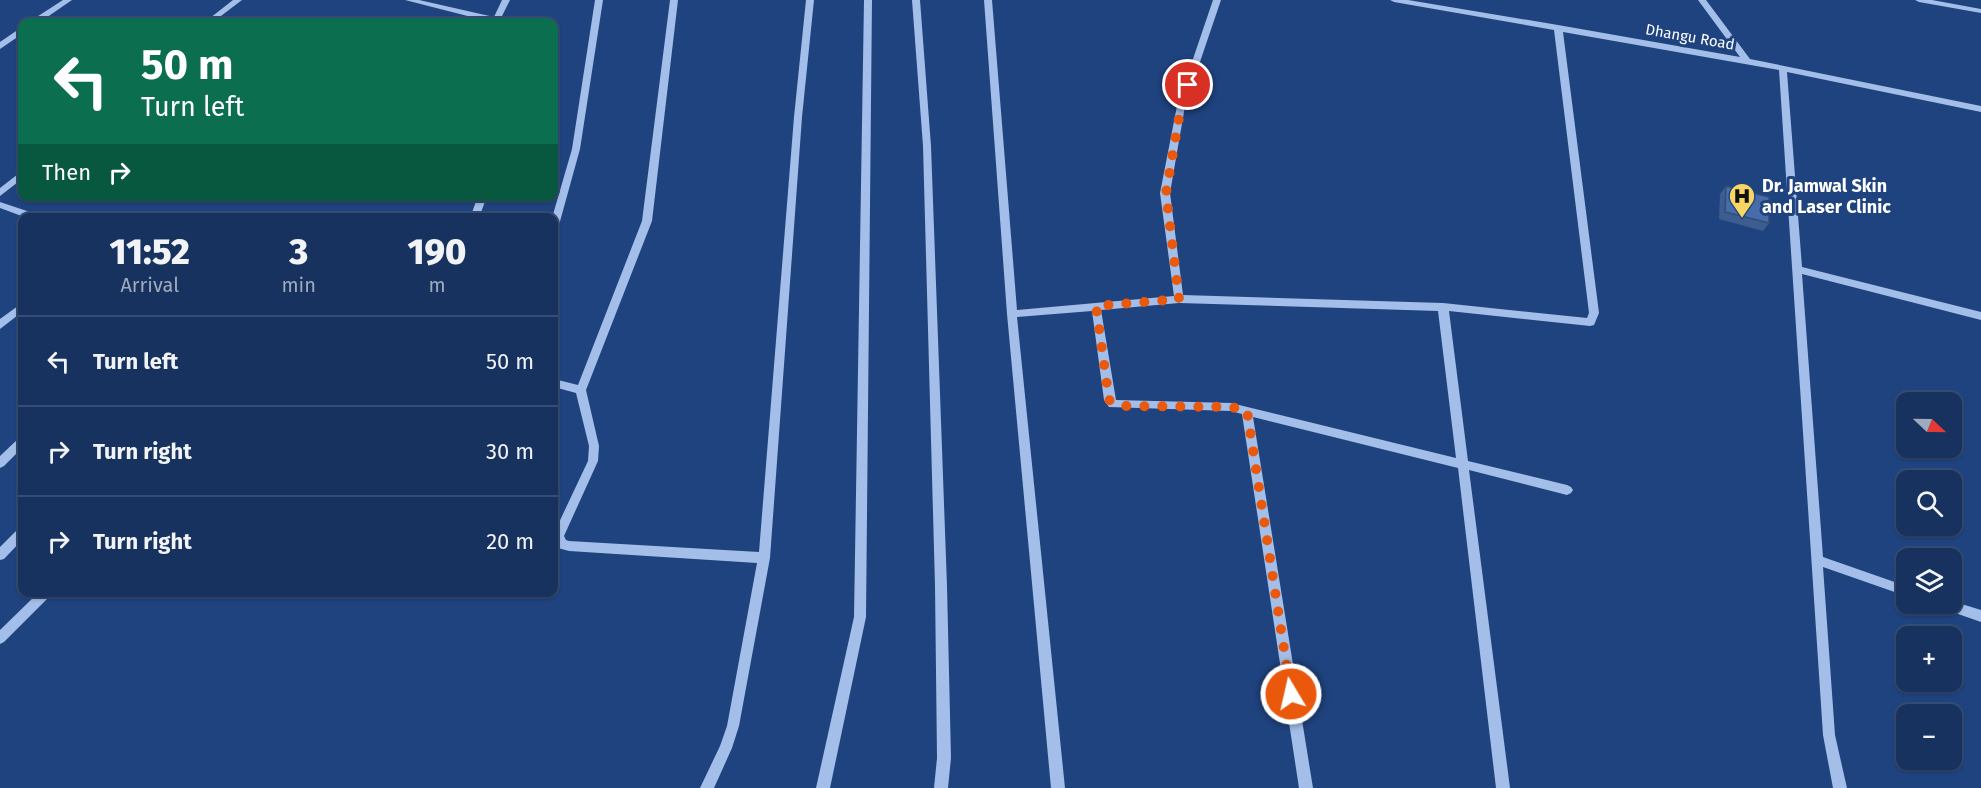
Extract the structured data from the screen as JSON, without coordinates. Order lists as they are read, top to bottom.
{
  "streets": {
    "street": ["Dhangu Road"]
  },
  "places": {
    "hospital": ["Dr. Jamwal Skin and Laser Clinic"]
  },
  "north": "right",
  "page": {
    "turn": ["50 m", "Turn left"],
    "then": "Then",
    "eta": [
      "11:52",
      "Arrival",
      "3",
      "min",
      "190",
      "m"
    ],
    "list": [
      {
        "name": "Turn left",
        "value": "50 m"
      },
      {
        "name": "Turn right",
        "value": "30 m"
      },
      {
        "name": "Turn right",
        "value": "20 m"
      }
    ],
    "map_buttons": ["+", "−"]
  }
}
